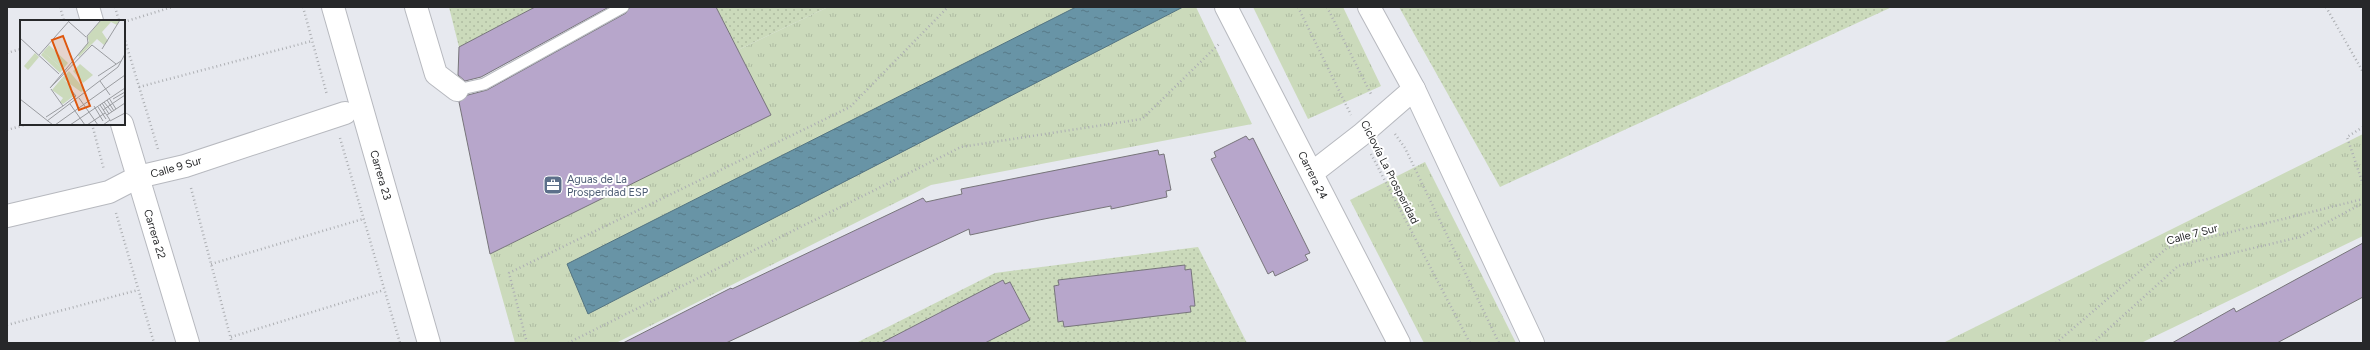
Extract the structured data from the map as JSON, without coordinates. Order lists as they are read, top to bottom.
{
  "streets": {
    "street": [
      "Calle 9 Sur",
      "Carrera 23",
      "Carrera 24",
      "Carrera 22"
    ],
    "path": ["Ciclovía La Prosperidad", "Calle 7 Sur"]
  },
  "crossings": [
    ["Calle 9 Sur", "Carrera 22"]
  ],
  "places": {
    "office": ["Aguas de La Prosperidad ESP"]
  }
}
